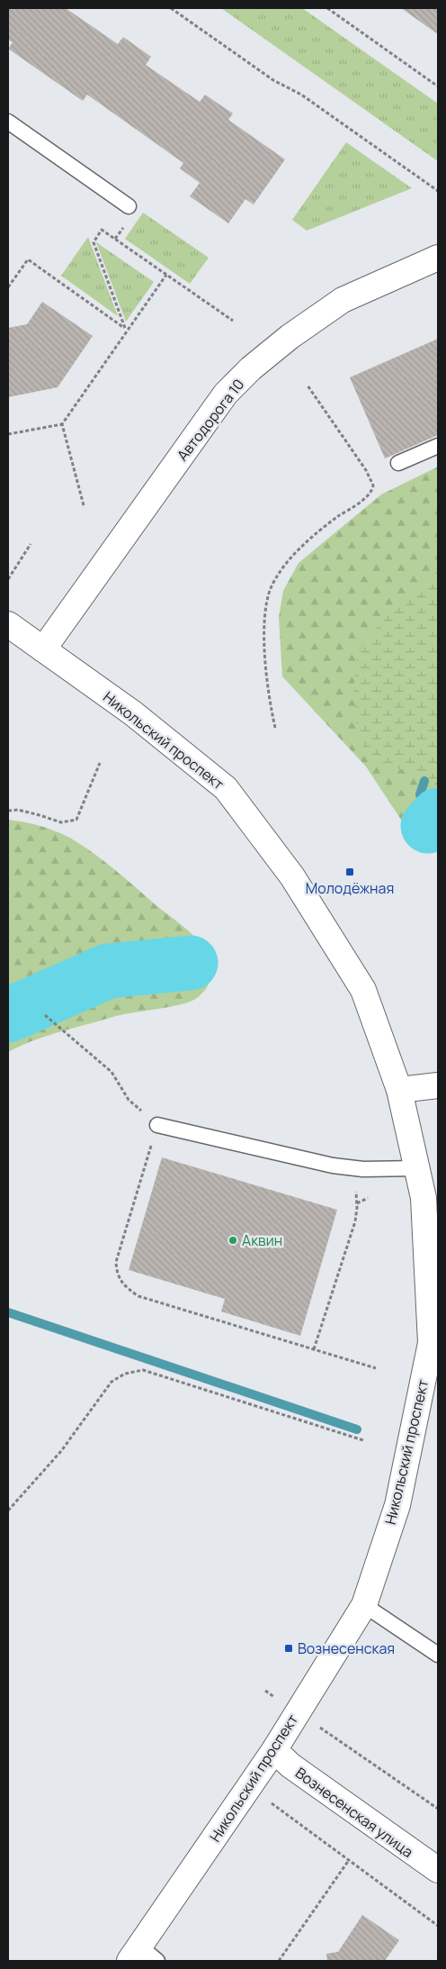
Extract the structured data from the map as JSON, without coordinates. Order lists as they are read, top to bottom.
{
  "streets": {
    "main road": ["Автодорога 10", "Никольский проспект", "Вознесенская улица"]
  },
  "crossings": [
    ["Автодорога 10", "Никольский проспект"],
    ["Никольский проспект", "Вознесенская улица"]
  ],
  "places": {
    "transit": ["Молодёжная", "Вознесенская"],
    "other": ["Аквин"]
  }
}
